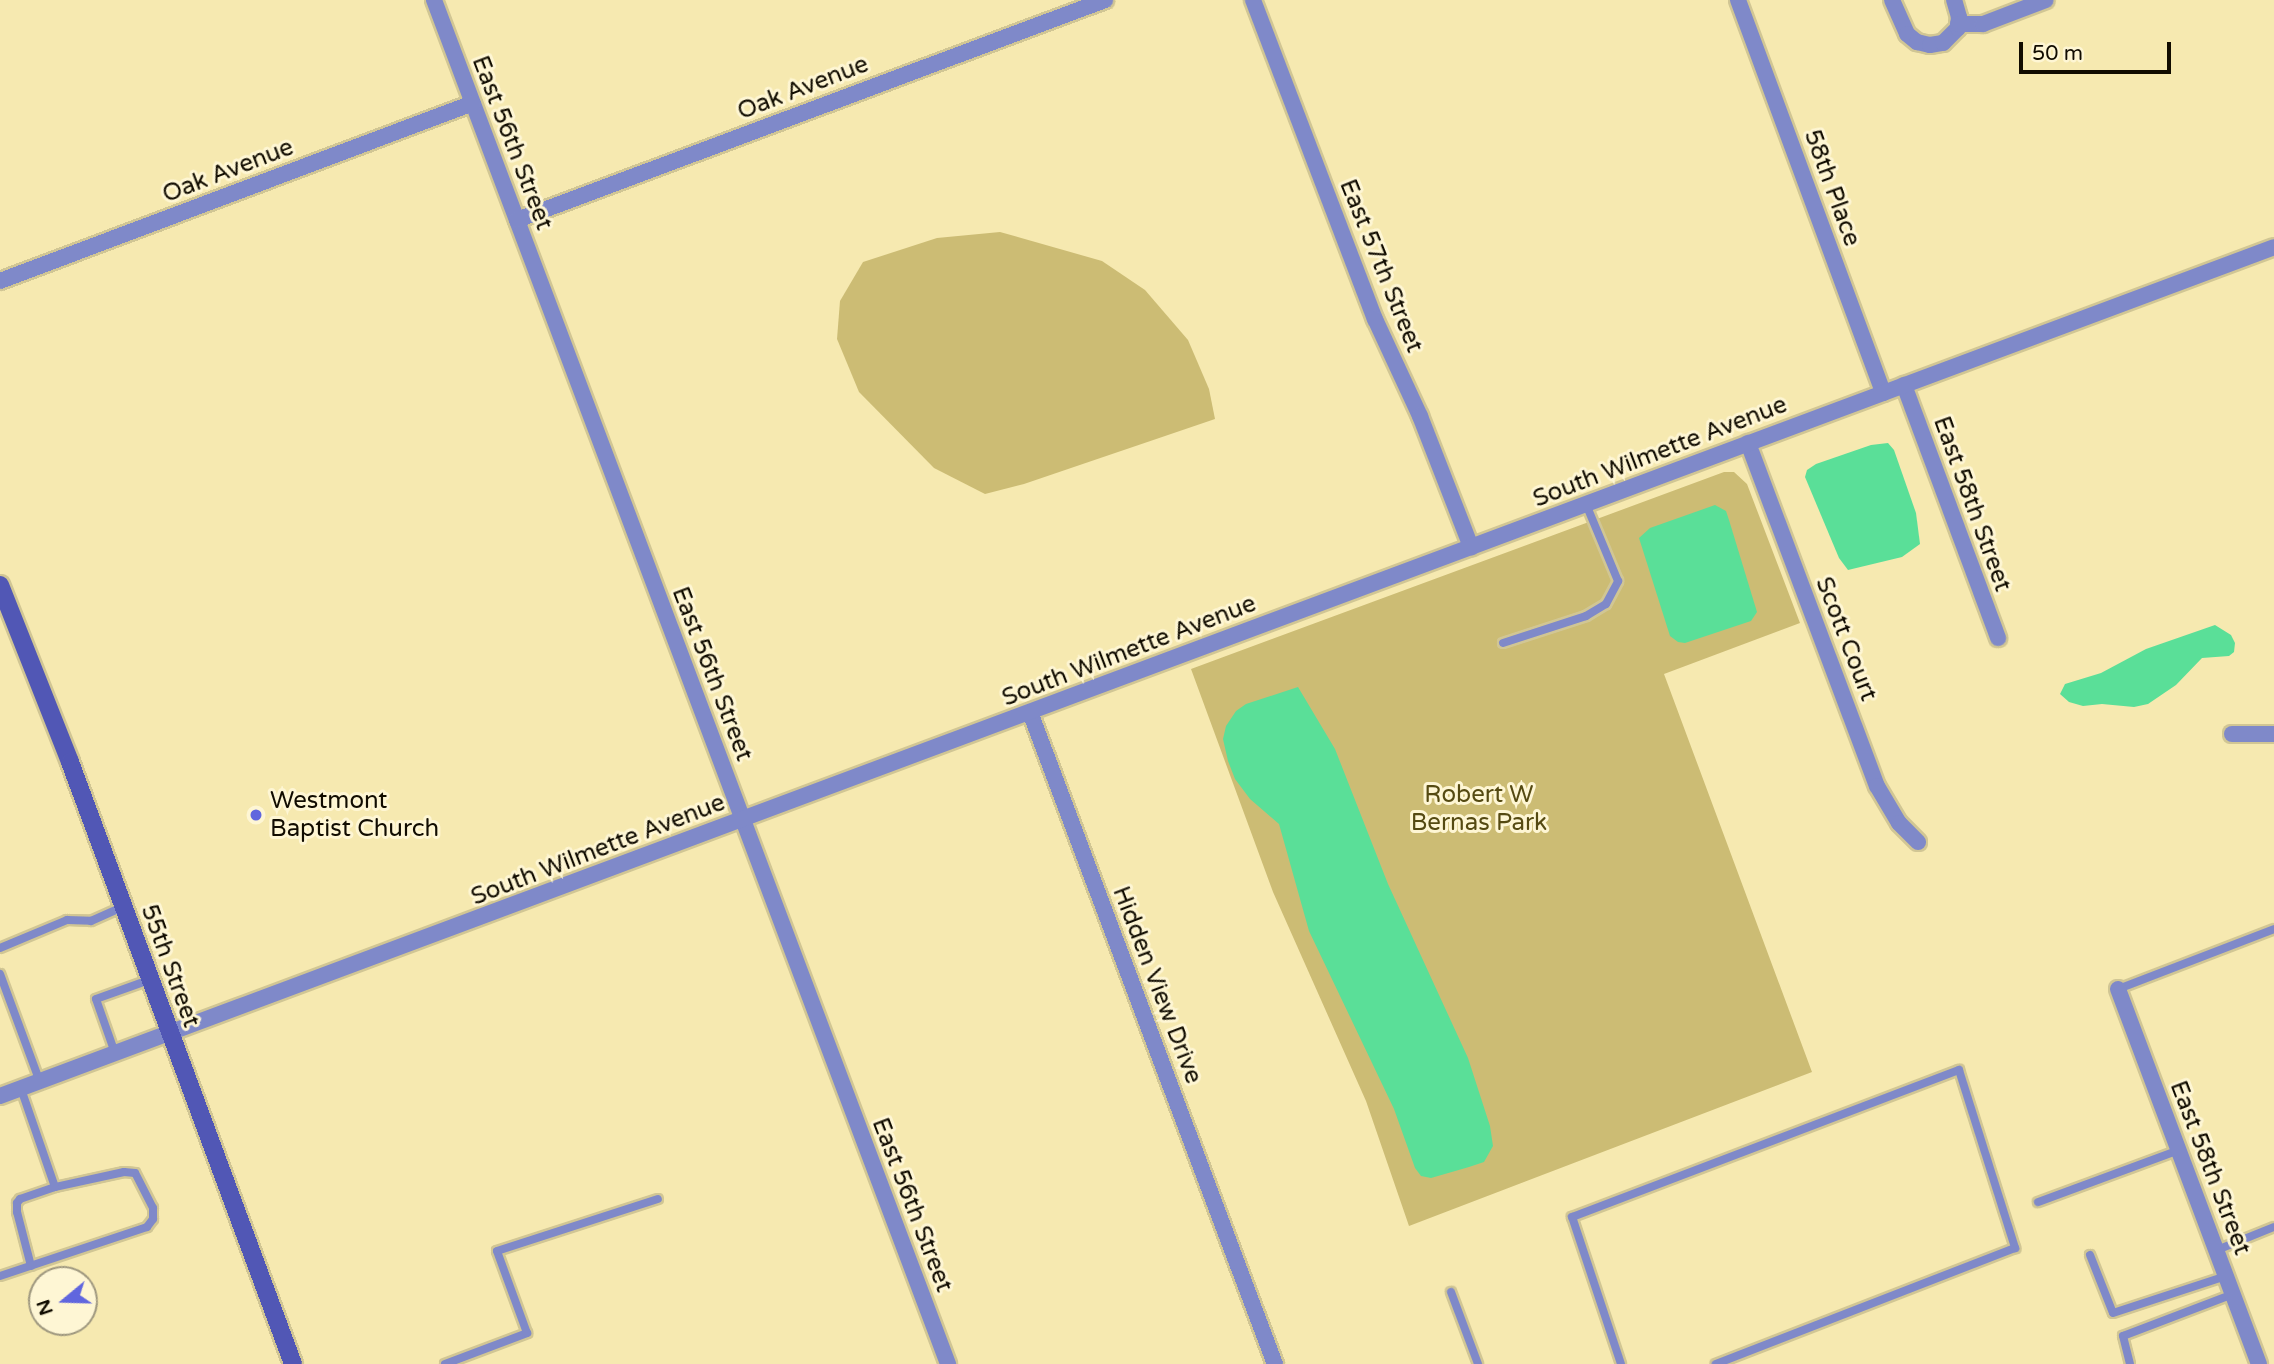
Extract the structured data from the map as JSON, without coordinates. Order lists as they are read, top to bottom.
{
  "streets": {
    "main road": ["55th Street"],
    "street": [
      "Oak Avenue",
      "East 56th Street",
      "58th Place",
      "East 57th Street",
      "South Wilmette Avenue",
      "East 58th Street",
      "Scott Court",
      "Hidden View Drive"
    ]
  },
  "crossings": [
    ["Oak Avenue", "East 56th Street"],
    ["East 56th Street", "South Wilmette Avenue"],
    ["58th Place", "South Wilmette Avenue"],
    ["East 57th Street", "South Wilmette Avenue"],
    ["South Wilmette Avenue", "East 58th Street"],
    ["South Wilmette Avenue", "Scott Court"],
    ["South Wilmette Avenue", "55th Street"],
    ["South Wilmette Avenue", "Hidden View Drive"]
  ],
  "parks": ["Robert W Bernas Park"],
  "places": ["Westmont Baptist Church"],
  "scale_bar": "50 m",
  "north": "left"
}
